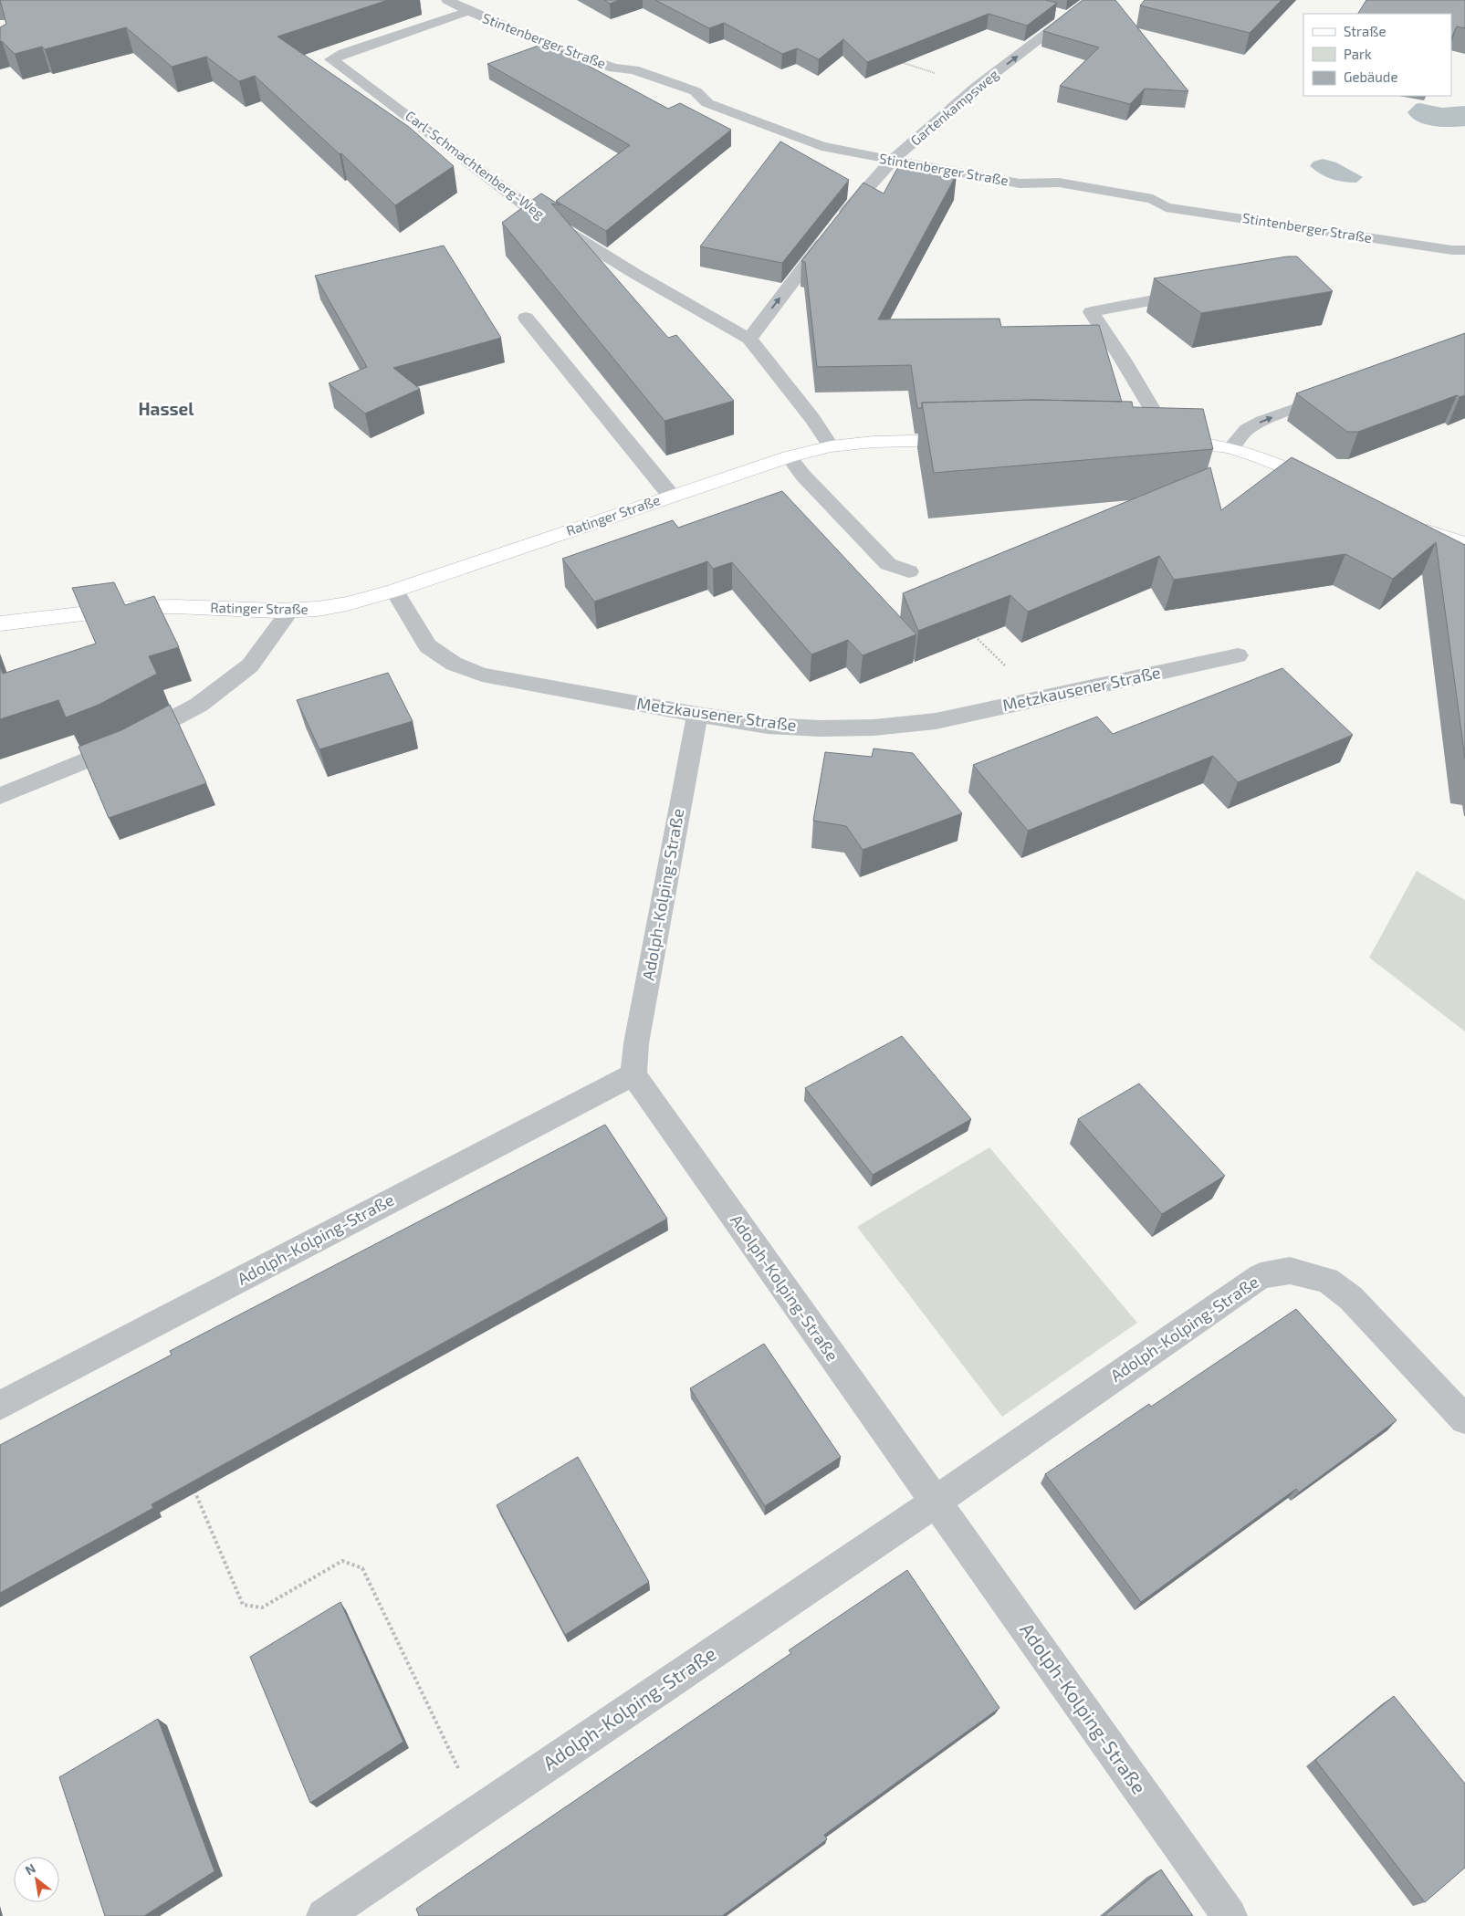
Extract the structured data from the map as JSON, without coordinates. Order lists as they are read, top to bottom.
{
  "streets": {
    "street": [
      "Stintenberger Straße",
      "Gartenkampsweg",
      "Carl-Schmachtenberg-Weg",
      "Ratinger Straße",
      "Metzkausener Straße",
      "Adolph-Kolping-Straße"
    ]
  },
  "crossings": [
    ["Stintenberger Straße", "Gartenkampsweg"],
    ["Stintenberger Straße", "Carl-Schmachtenberg-Weg"],
    ["Gartenkampsweg", "Carl-Schmachtenberg-Weg"],
    ["Carl-Schmachtenberg-Weg", "Ratinger Straße"],
    ["Ratinger Straße", "Metzkausener Straße"],
    ["Metzkausener Straße", "Adolph-Kolping-Straße"]
  ],
  "one_way": ["Gartenkampsweg"],
  "districts": ["Hassel"],
  "legend": ["Straße", "Park", "Gebäude"],
  "north": "top left"
}
